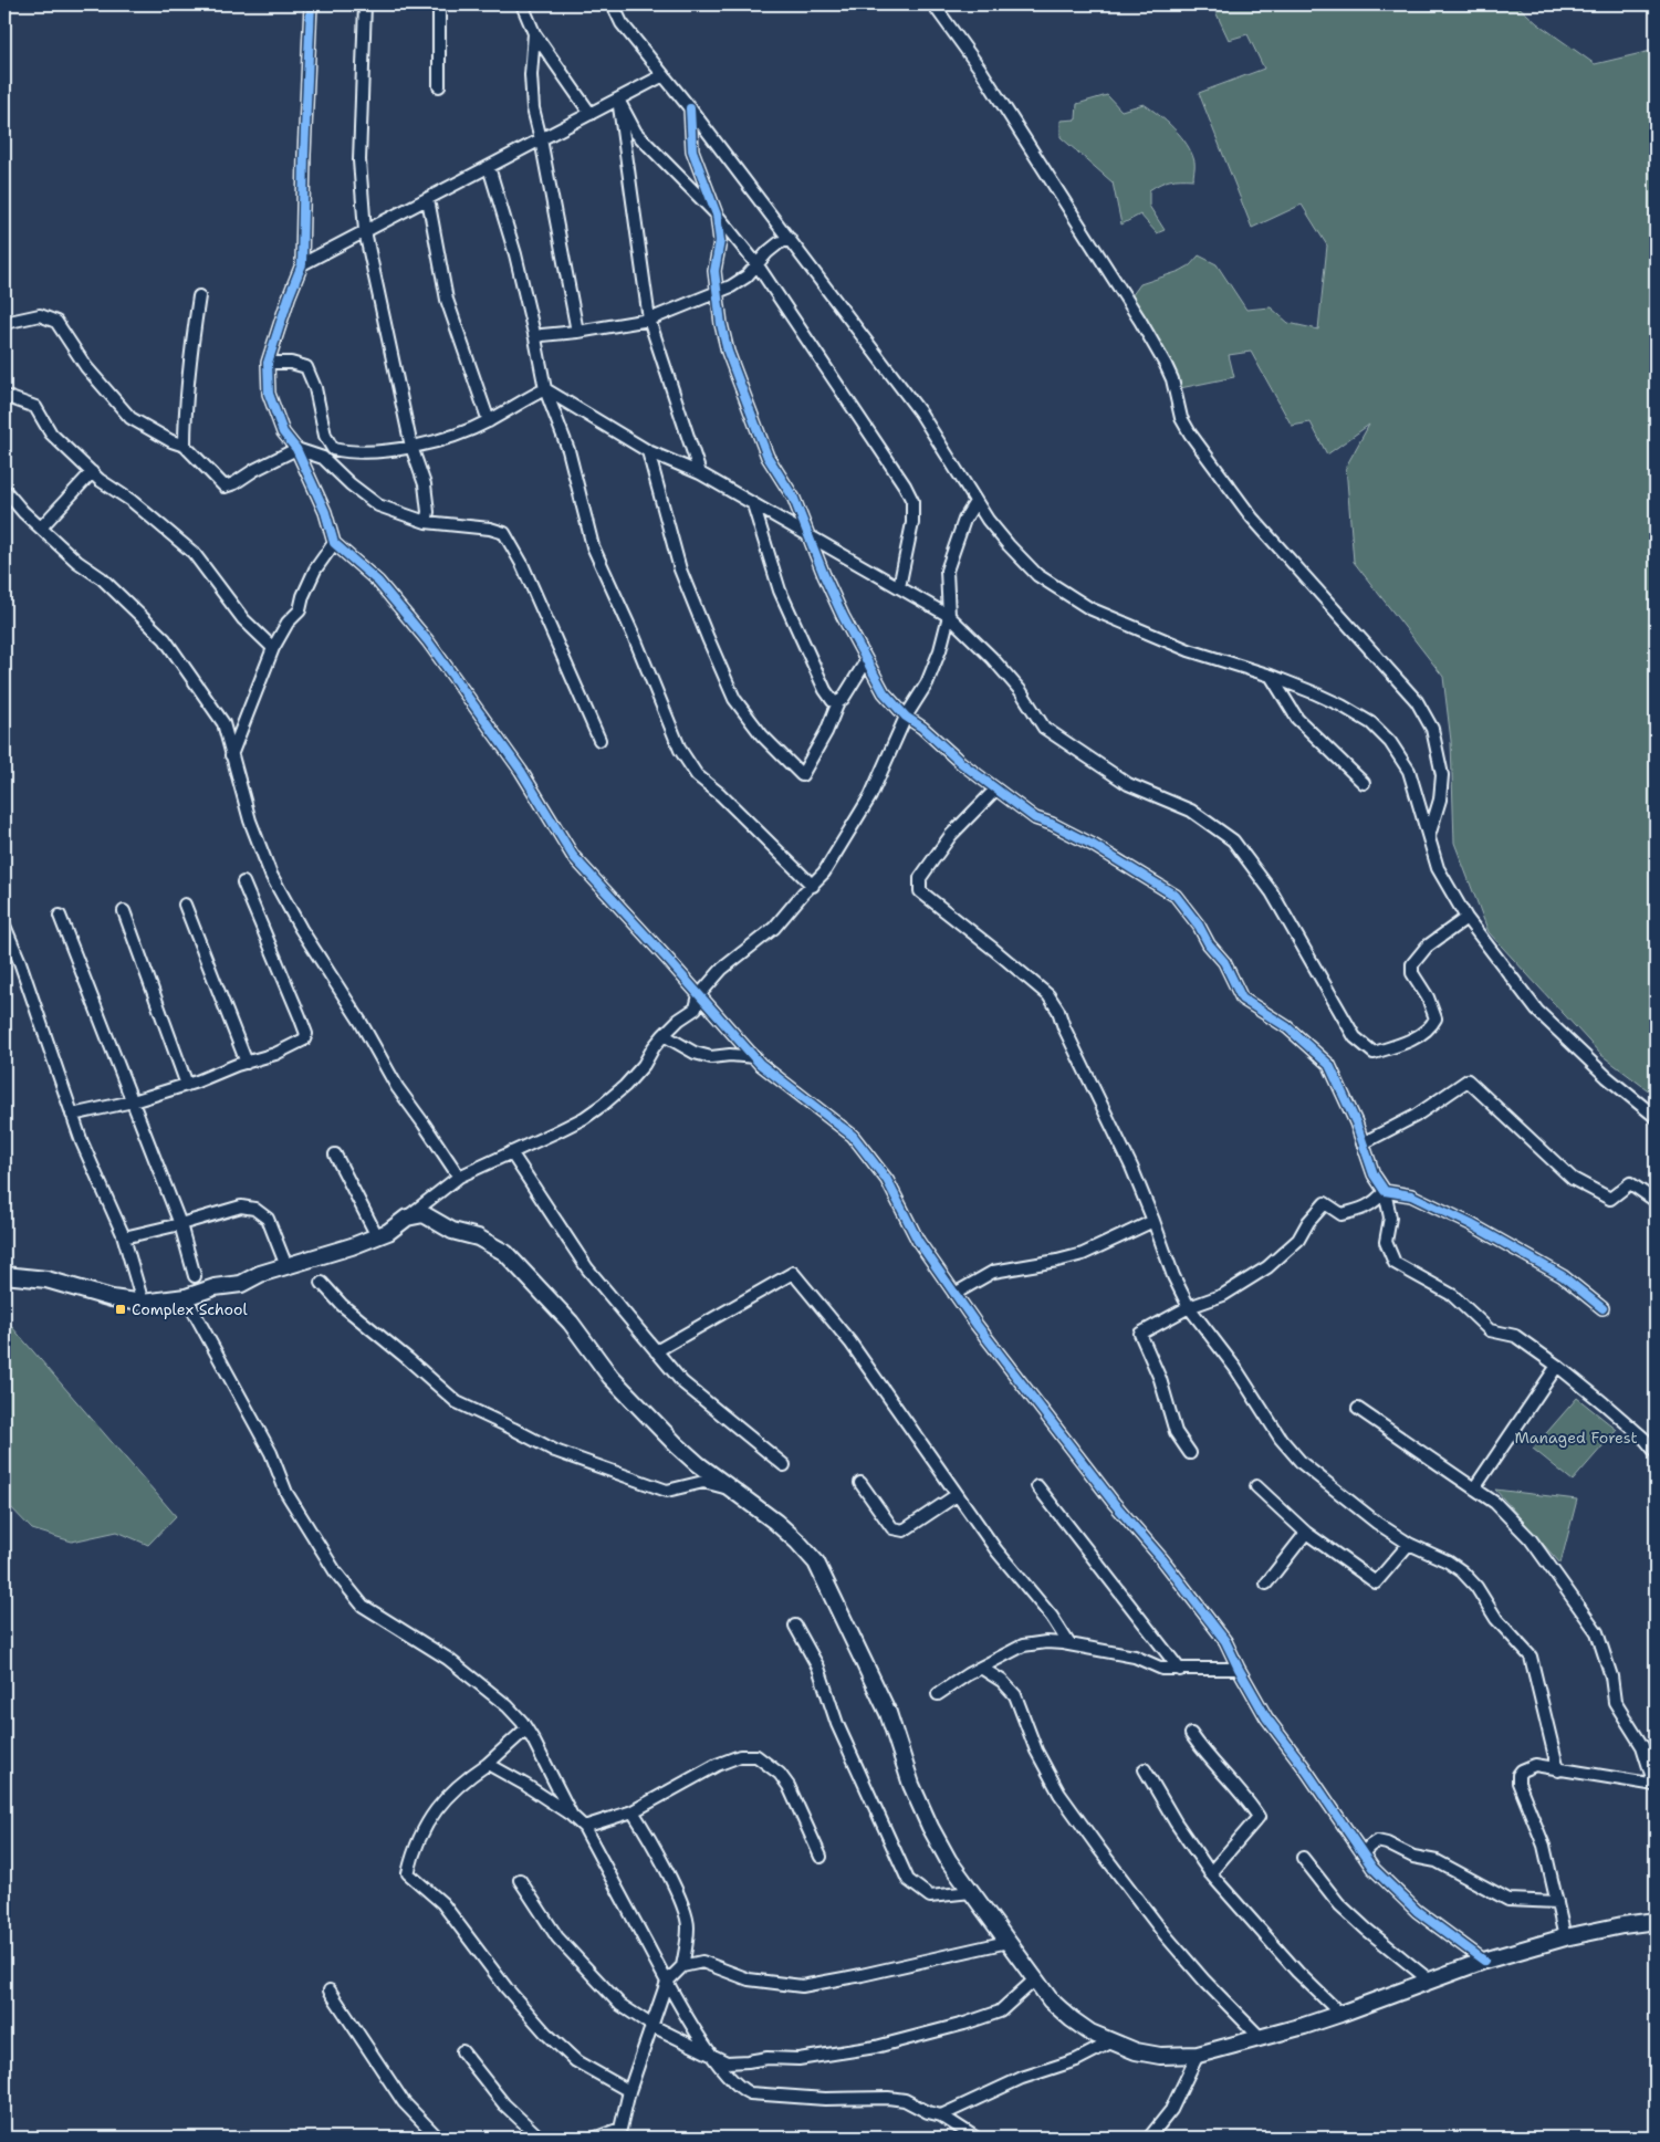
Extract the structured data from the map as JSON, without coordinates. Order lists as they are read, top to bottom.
{
  "parks": ["Managed Forest"],
  "places": {
    "transit": ["Complex School"]
  }
}
